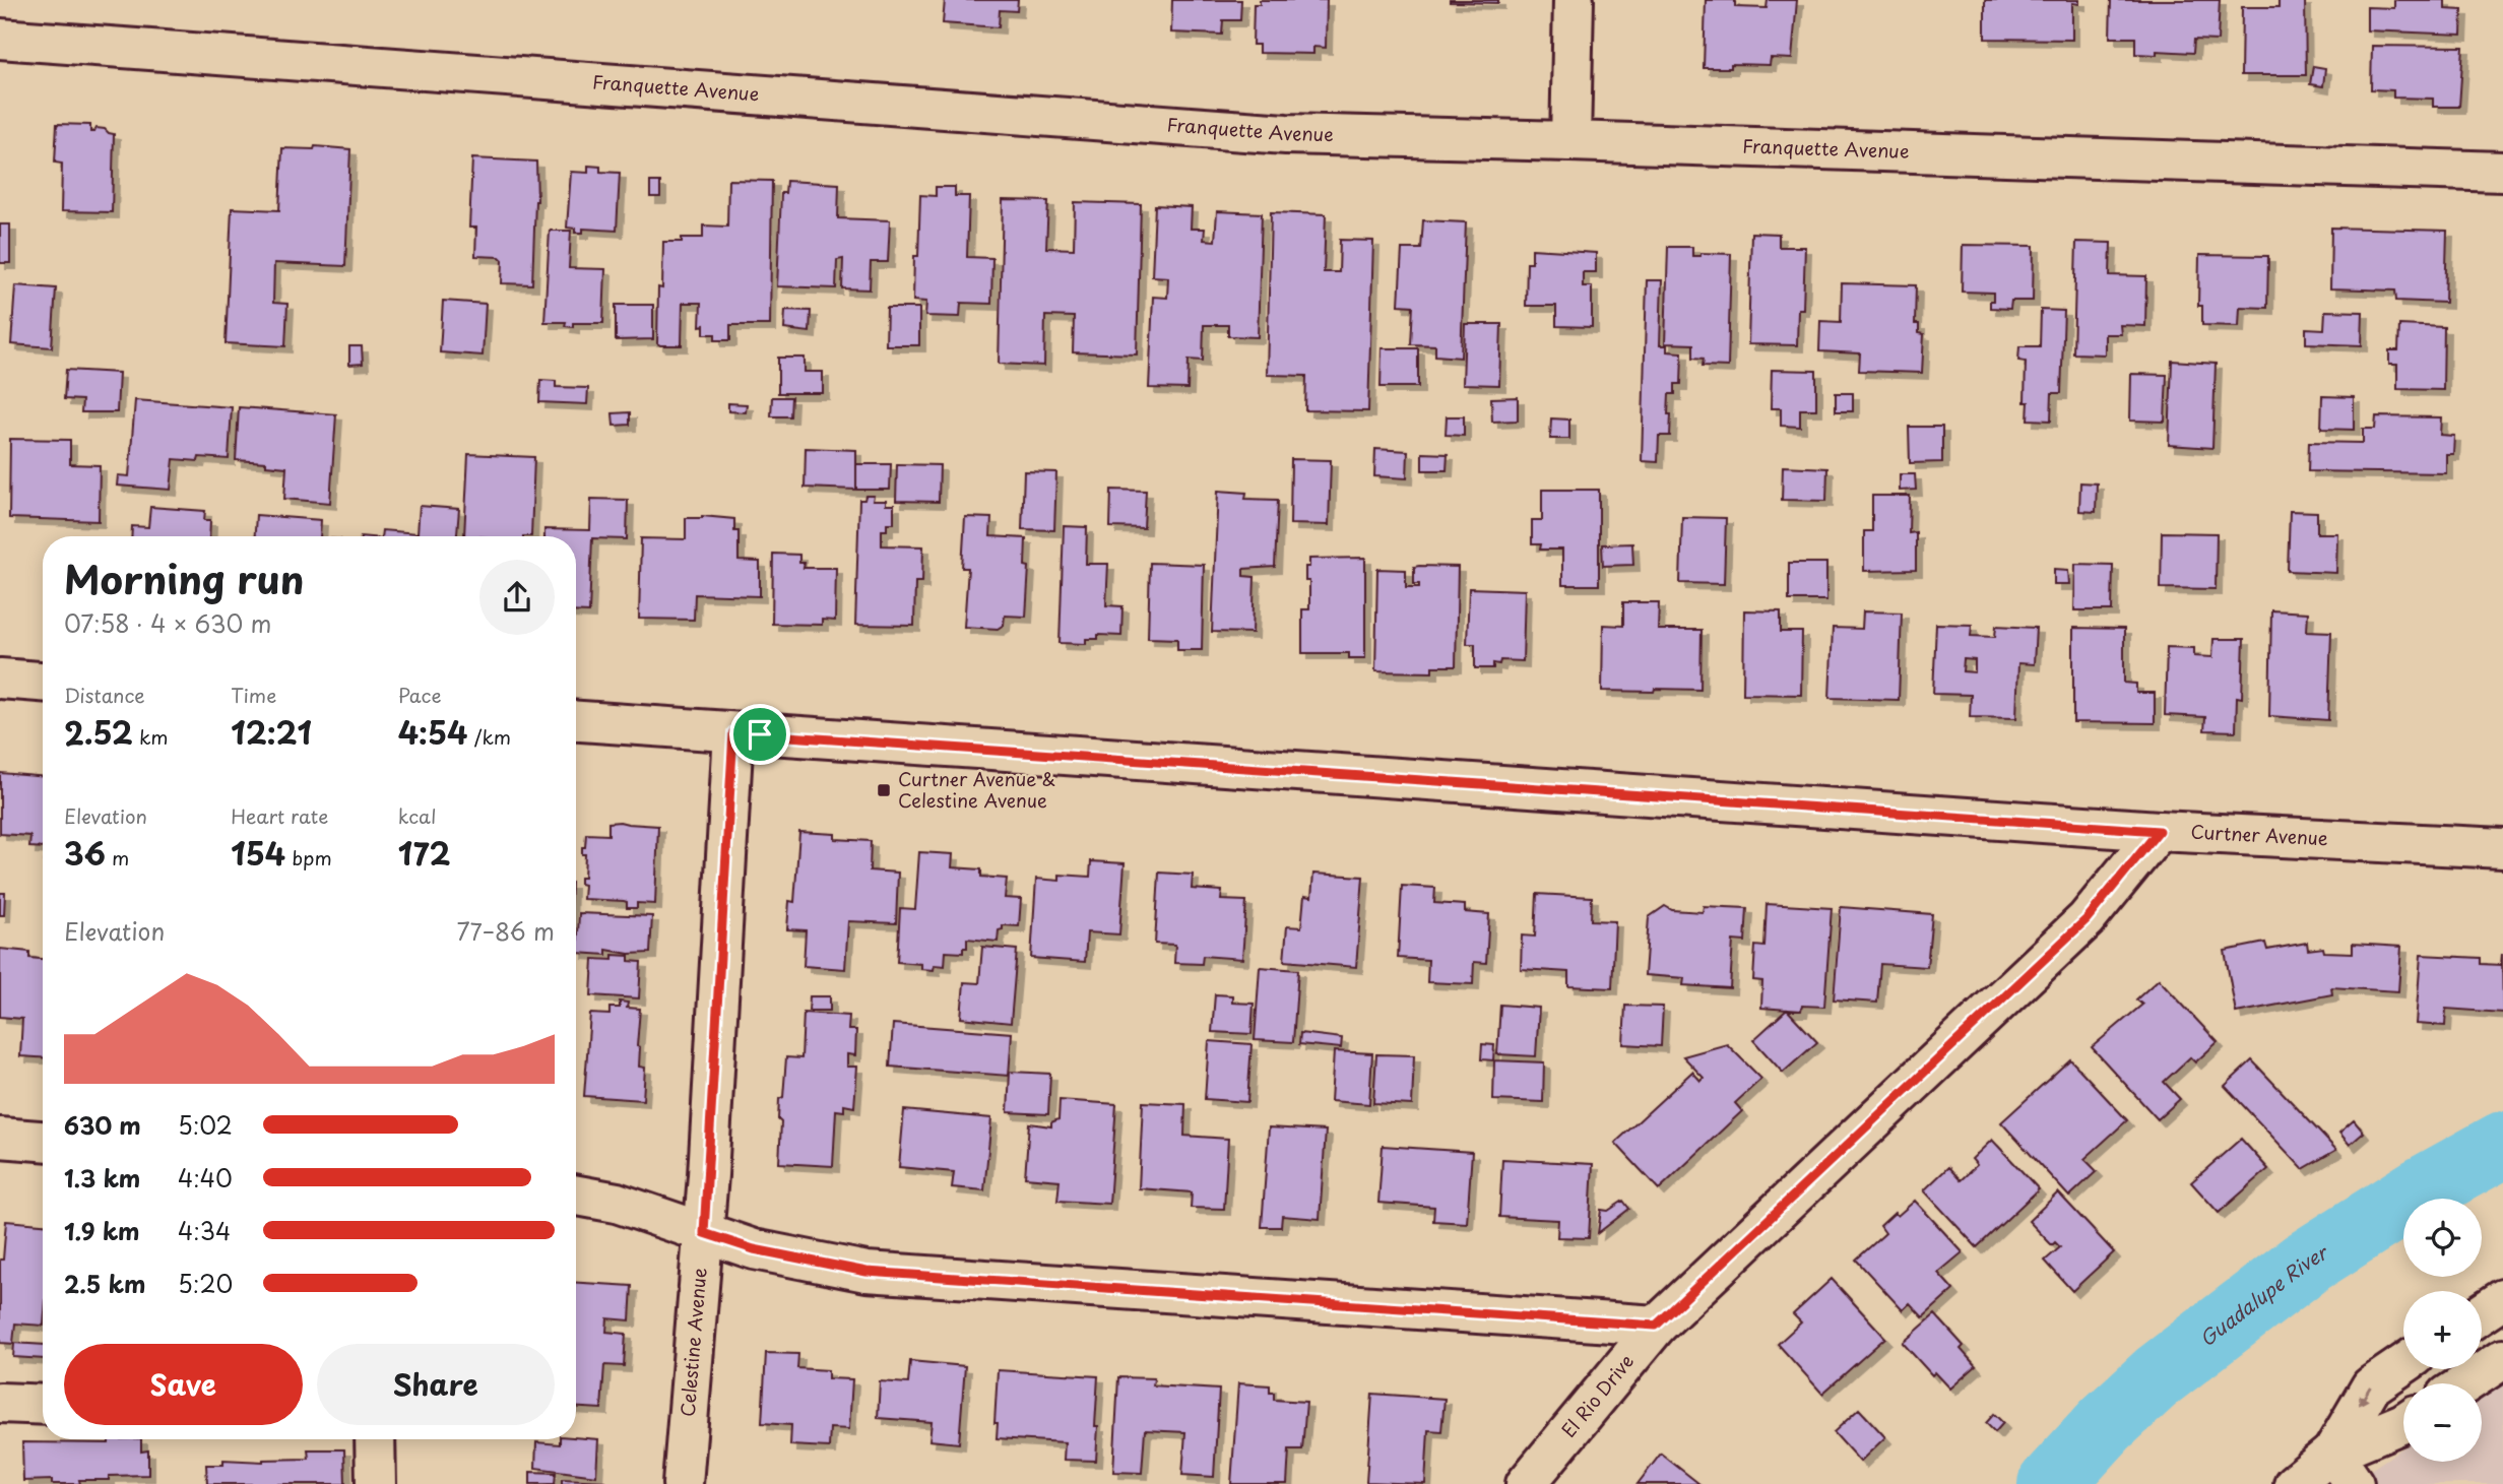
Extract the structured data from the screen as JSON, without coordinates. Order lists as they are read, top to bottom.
{
  "streets": {
    "street": [
      "Franquette Avenue",
      "Curtner Avenue",
      "Celestine Avenue",
      "El Rio Drive"
    ]
  },
  "crossings": [
    ["Curtner Avenue", "Celestine Avenue"],
    ["Curtner Avenue", "El Rio Drive"]
  ],
  "water": ["Guadalupe River"],
  "places": {
    "transit": ["Curtner Avenue & Celestine Avenue"]
  },
  "page": {
    "heading": ["Morning run", "07:58 · 4 × 630 m"],
    "stats": [
      ["Distance", "2.52 km"],
      ["Time", "12:21"],
      ["Pace", "4:54 /km"],
      ["Elevation", "36 m"],
      ["Heart rate", "154 bpm"],
      ["kcal", "172"]
    ],
    "chart": ["Elevation", "77–86 m"],
    "list": [
      {
        "name": "630 m",
        "note": "5:02"
      },
      {
        "name": "1.3 km",
        "note": "4:40"
      },
      {
        "name": "1.9 km",
        "note": "4:34"
      },
      {
        "name": "2.5 km",
        "note": "5:20"
      }
    ],
    "map_buttons": ["+", "−"],
    "buttons": ["Save", "Share"]
  }
}
